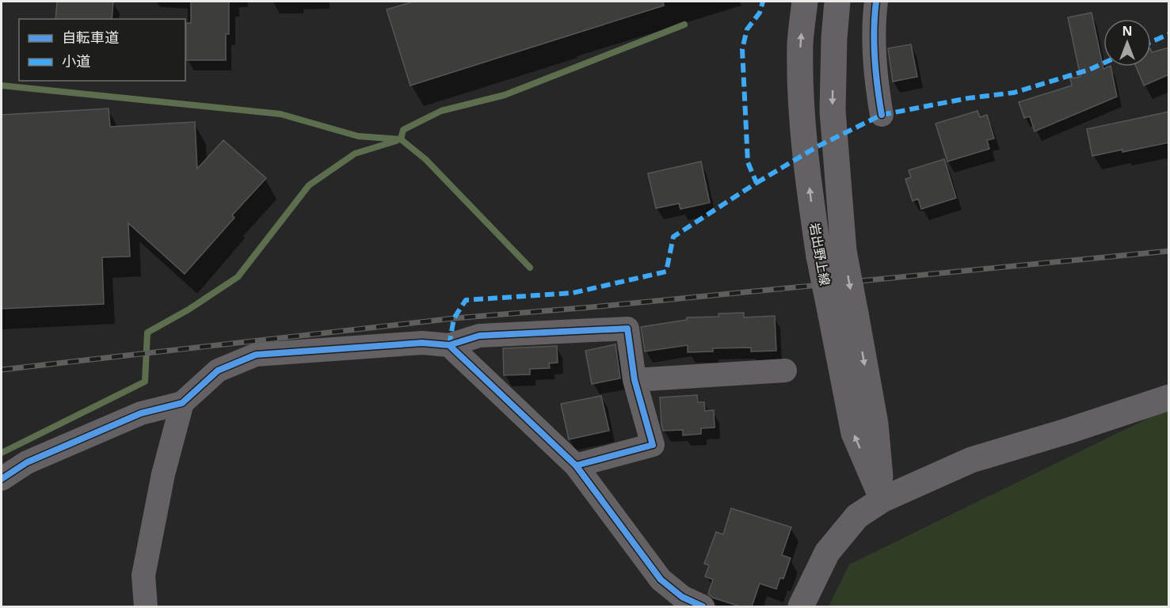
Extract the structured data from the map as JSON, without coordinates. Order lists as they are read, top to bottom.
{
  "streets": {
    "main road": ["岩出野上線"]
  },
  "legend": ["自転車道", "小道"],
  "north": "top"
}
